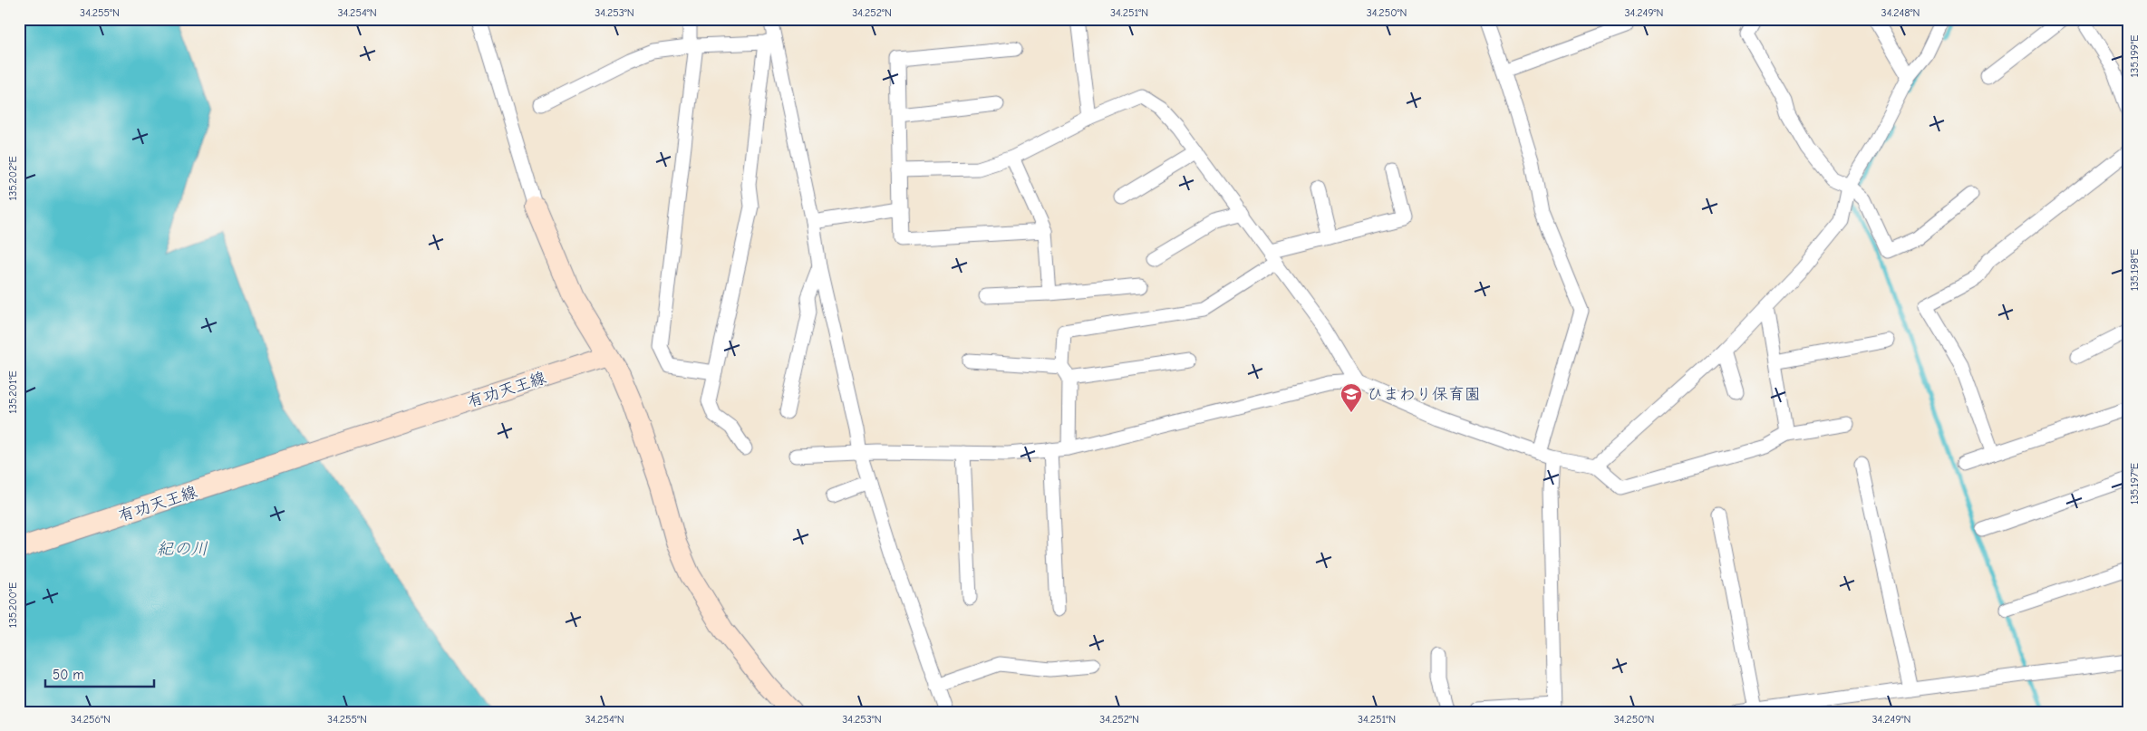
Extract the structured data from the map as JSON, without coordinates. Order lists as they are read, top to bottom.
{
  "streets": {
    "main road": ["有功天王線"]
  },
  "water": ["紀の川"],
  "places": {
    "school or university": ["ひまわり保育園"]
  },
  "scale_bar": "50 m",
  "coordinates": [
    "34.255°N",
    "34.254°N",
    "34.253°N",
    "34.252°N",
    "34.251°N",
    "34.250°N",
    "34.249°N",
    "34.248°N",
    "135.199°E",
    "135.202°E",
    "135.198°E",
    "135.201°E",
    "135.197°E",
    "135.200°E",
    "34.256°N"
  ]
}
